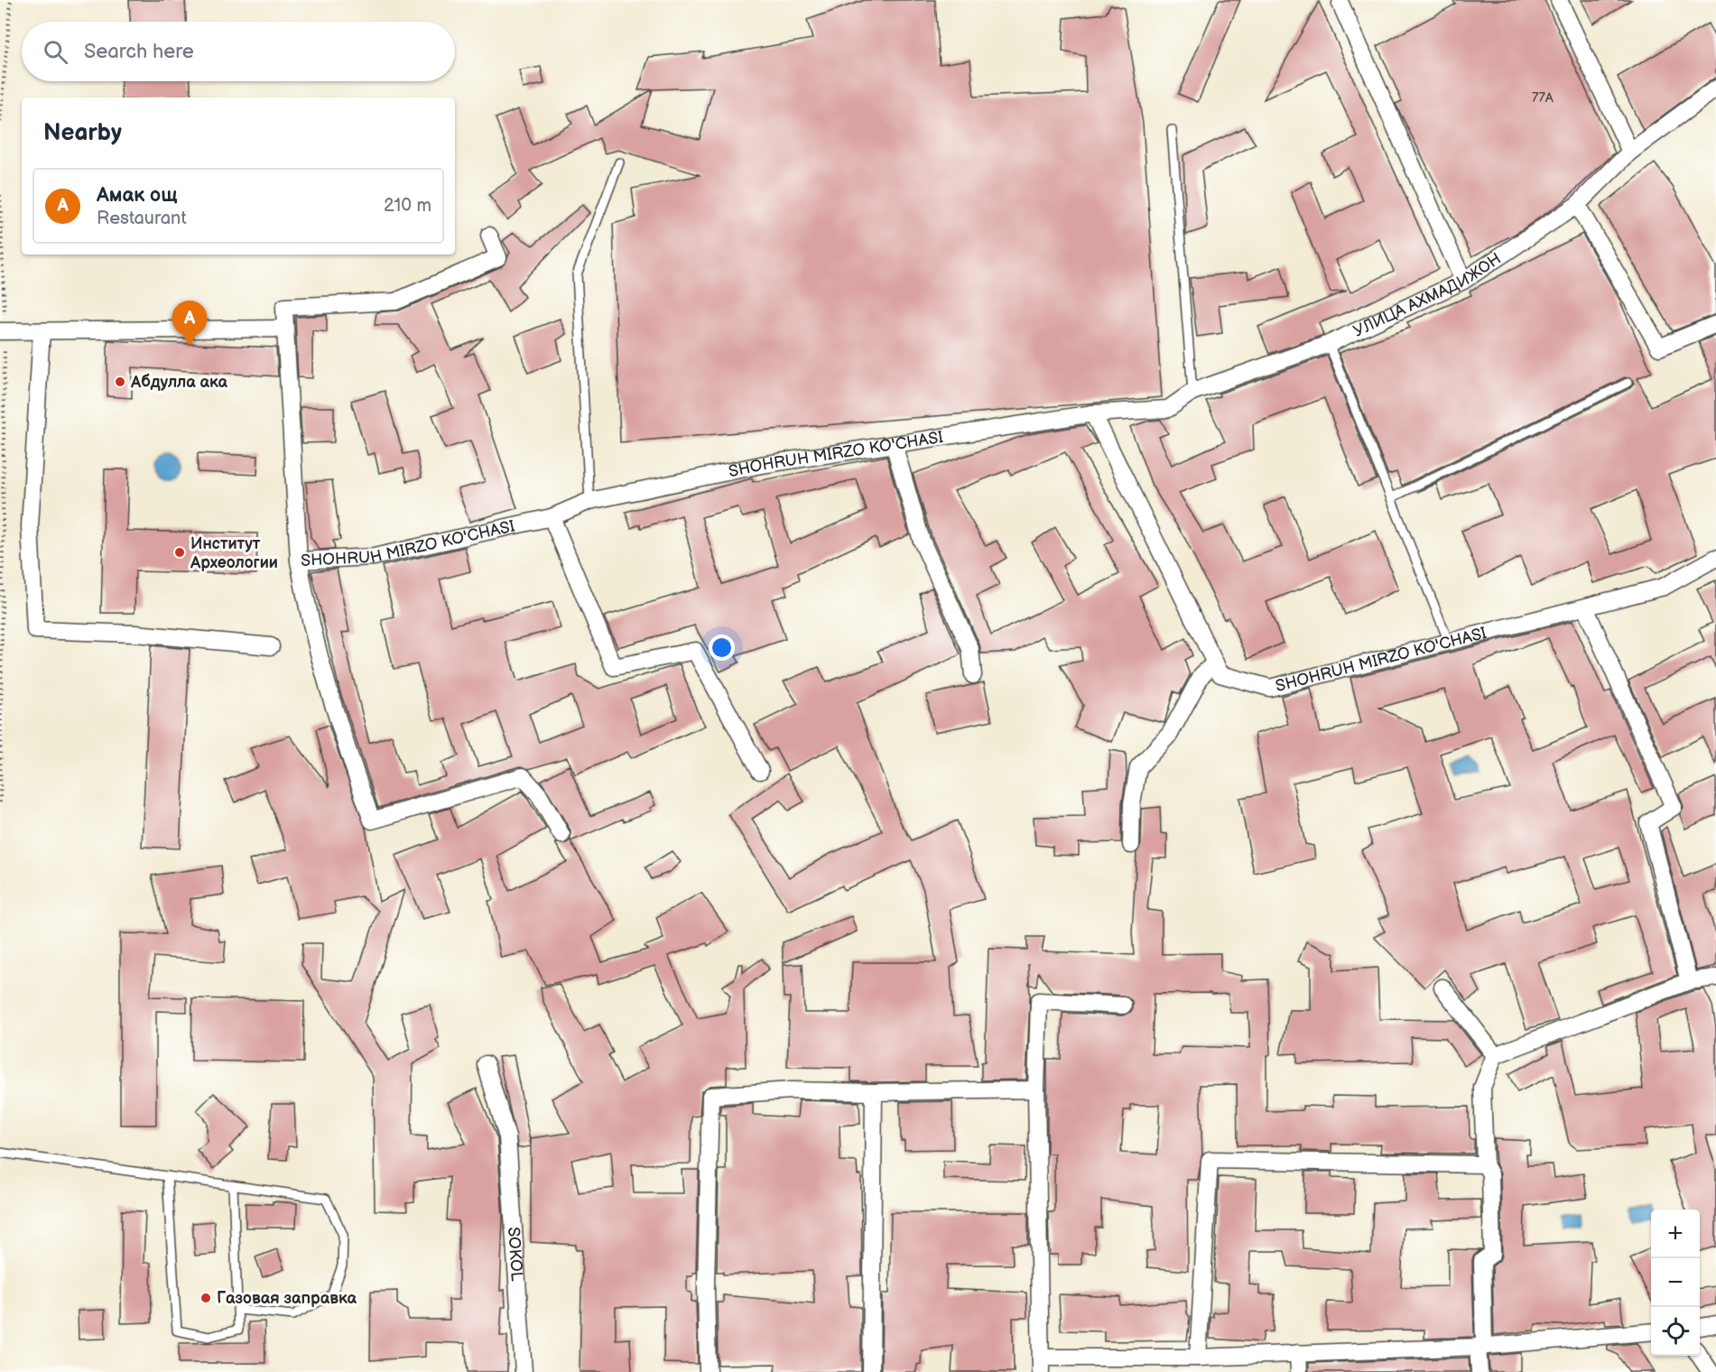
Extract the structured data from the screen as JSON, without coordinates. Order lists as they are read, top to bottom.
{
  "streets": {
    "street": ["УЛИЦА АХМАДИЖОН", "SHOHRUH MIRZO KO'CHASI", "SOKOL"]
  },
  "crossings": [
    ["УЛИЦА АХМАДИЖОН", "SHOHRUH MIRZO KO'CHASI"]
  ],
  "places": ["Абдулла ака", "Институт Археологии", "Газовая заправка"],
  "house_numbers": ["77A"],
  "page": {
    "search": "Search here",
    "heading": "Nearby",
    "list": [
      {
        "mark": "A",
        "name": "Амак ощ",
        "note": "Restaurant",
        "value": "210 m"
      }
    ],
    "pins": "A",
    "map_buttons": ["+", "−"]
  }
}
